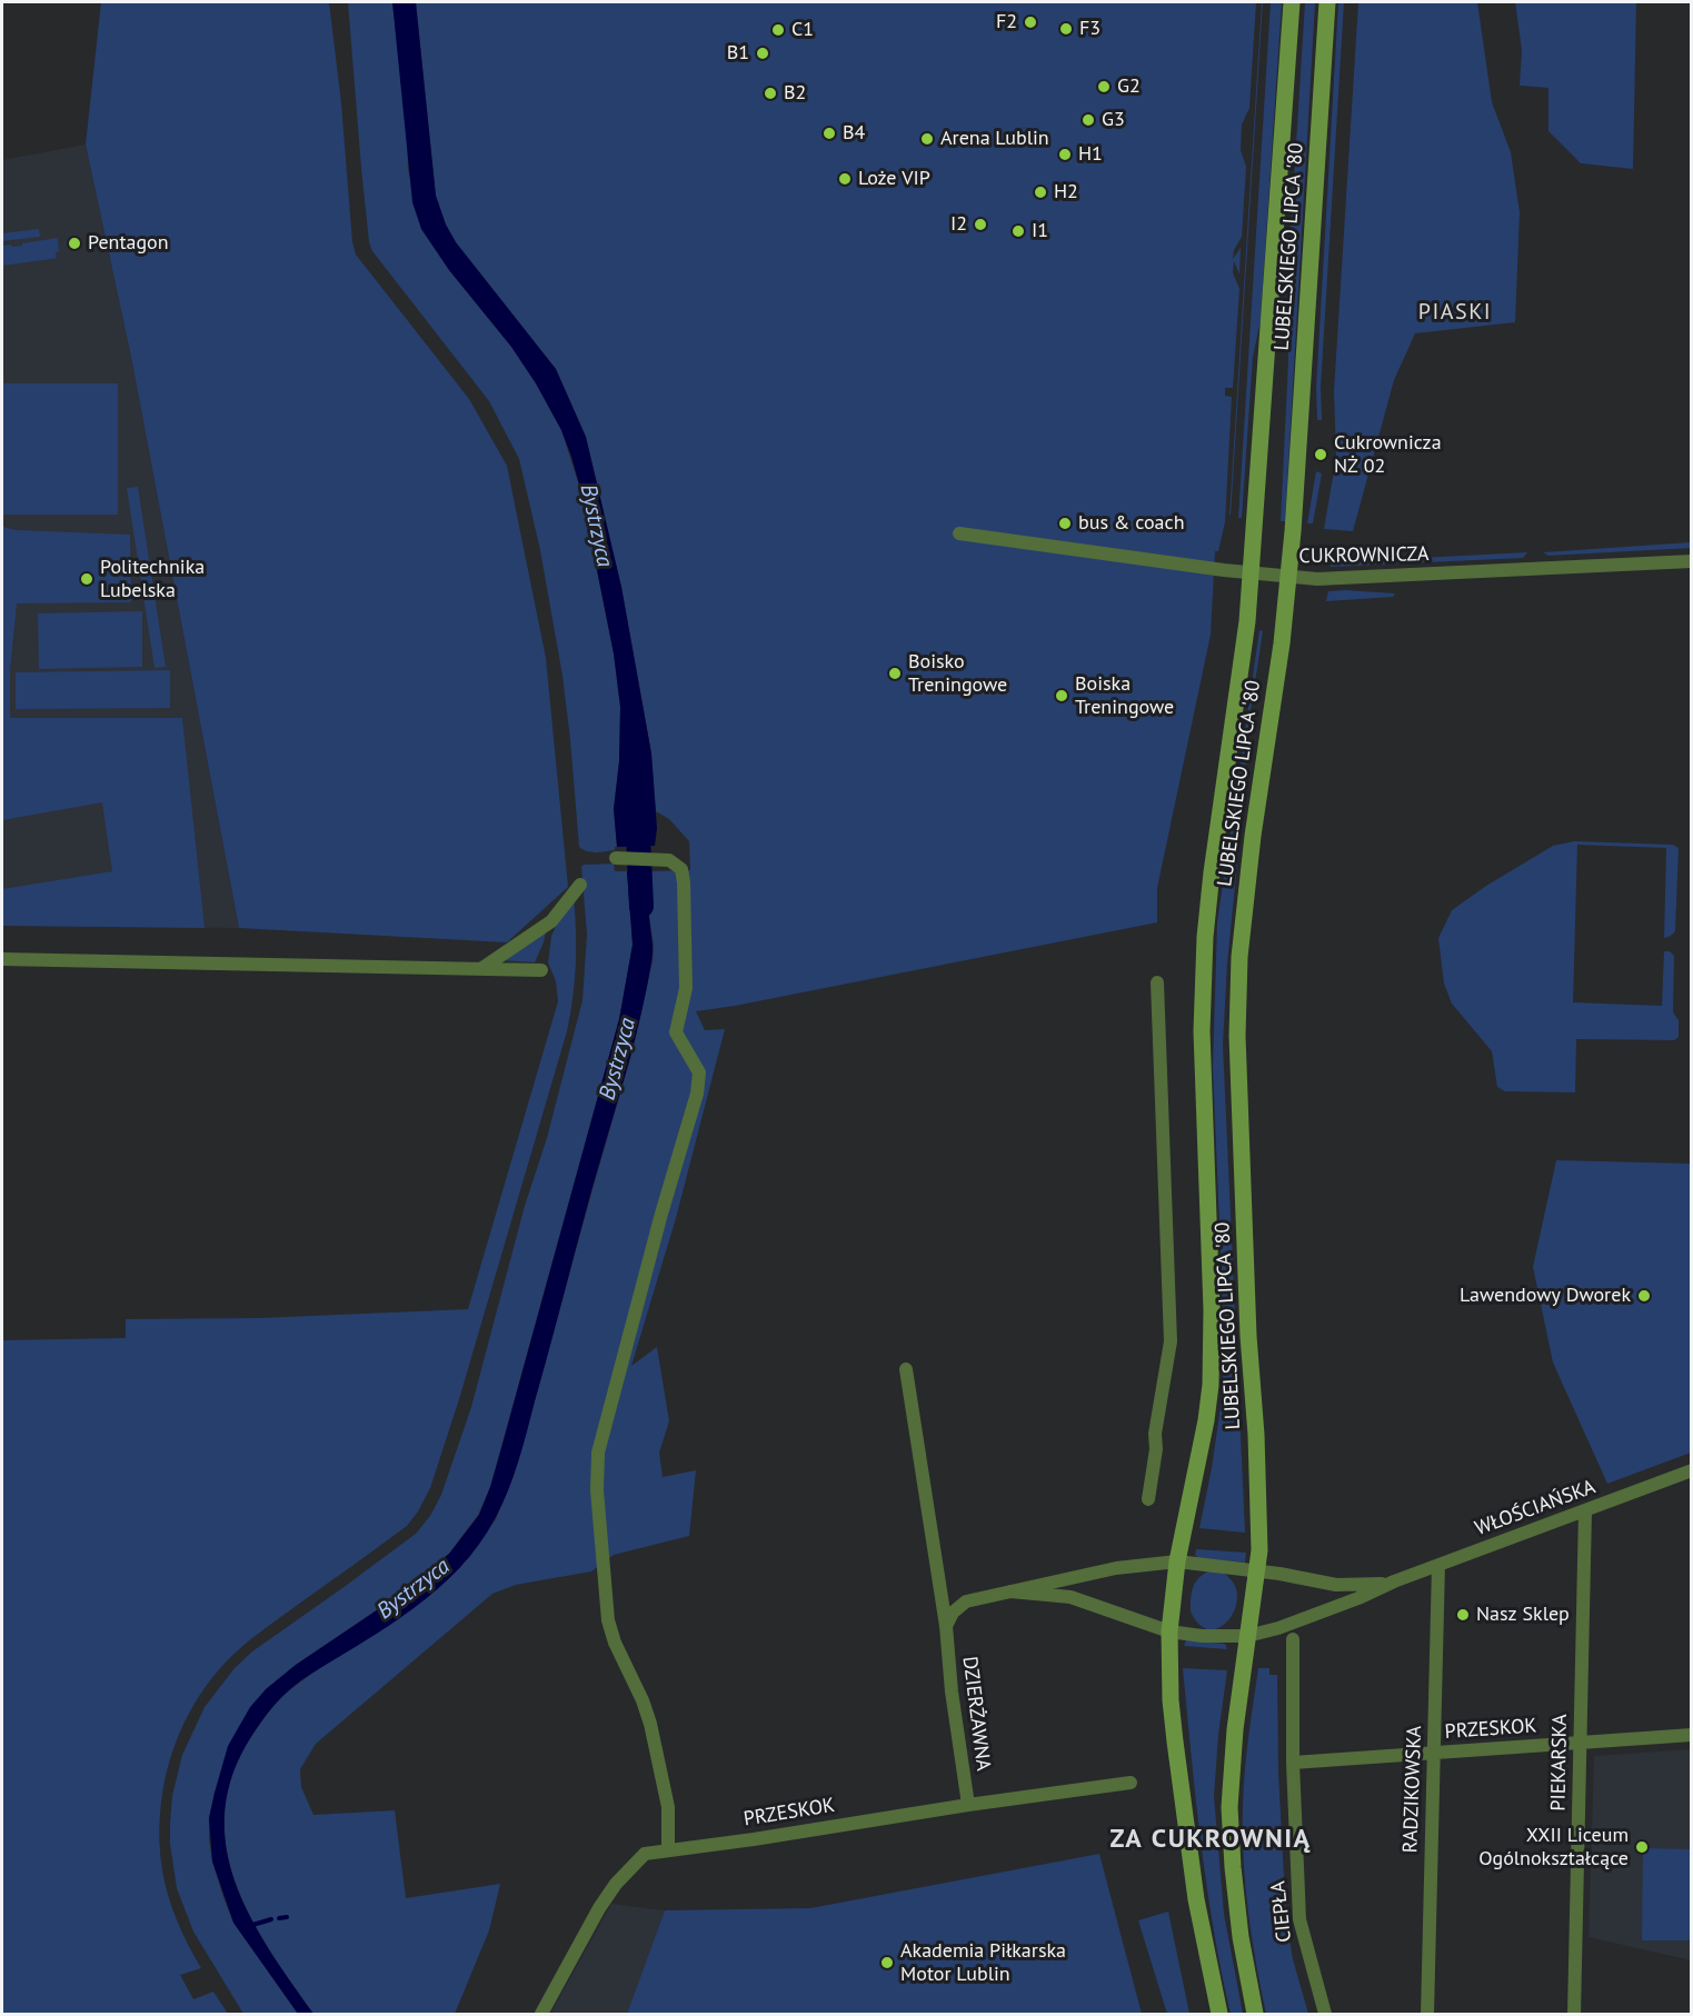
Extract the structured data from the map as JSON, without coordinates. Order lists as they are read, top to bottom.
{
  "streets": {
    "main road": ["LUBELSKIEGO LIPCA '80"],
    "street": [
      "CUKROWNICZA",
      "WŁOŚCIAŃSKA",
      "DZIERŻAWNA",
      "PRZESKOK",
      "PIEKARSKA",
      "RADZIKOWSKA",
      "CIEPŁA"
    ]
  },
  "crossings": [
    ["LUBELSKIEGO LIPCA '80", "CUKROWNICZA"],
    ["LUBELSKIEGO LIPCA '80", "WŁOŚCIAŃSKA"],
    ["WŁOŚCIAŃSKA", "PIEKARSKA"],
    ["WŁOŚCIAŃSKA", "RADZIKOWSKA"],
    ["DZIERŻAWNA", "PRZESKOK"],
    ["PRZESKOK", "PIEKARSKA"],
    ["PRZESKOK", "RADZIKOWSKA"],
    ["PRZESKOK", "CIEPŁA"]
  ],
  "districts": ["PIASKI", "ZA CUKROWNIĄ"],
  "water": ["Bystrzyca"],
  "places": [
    "F2",
    "F3",
    "C1",
    "B1",
    "G2",
    "B2",
    "G3",
    "B4",
    "Arena Lublin",
    "H1",
    "Loże VIP",
    "H2",
    "I2",
    "I1",
    "Pentagon",
    "Cukrownicza NŻ 02",
    "bus & coach",
    "Politechnika Lubelska",
    "Boisko Treningowe",
    "Boiska Treningowe",
    "Lawendowy Dworek",
    "Nasz Sklep",
    "XXII Liceum Ogólnokształcące",
    "Akademia Piłkarska Motor Lublin"
  ]
}
